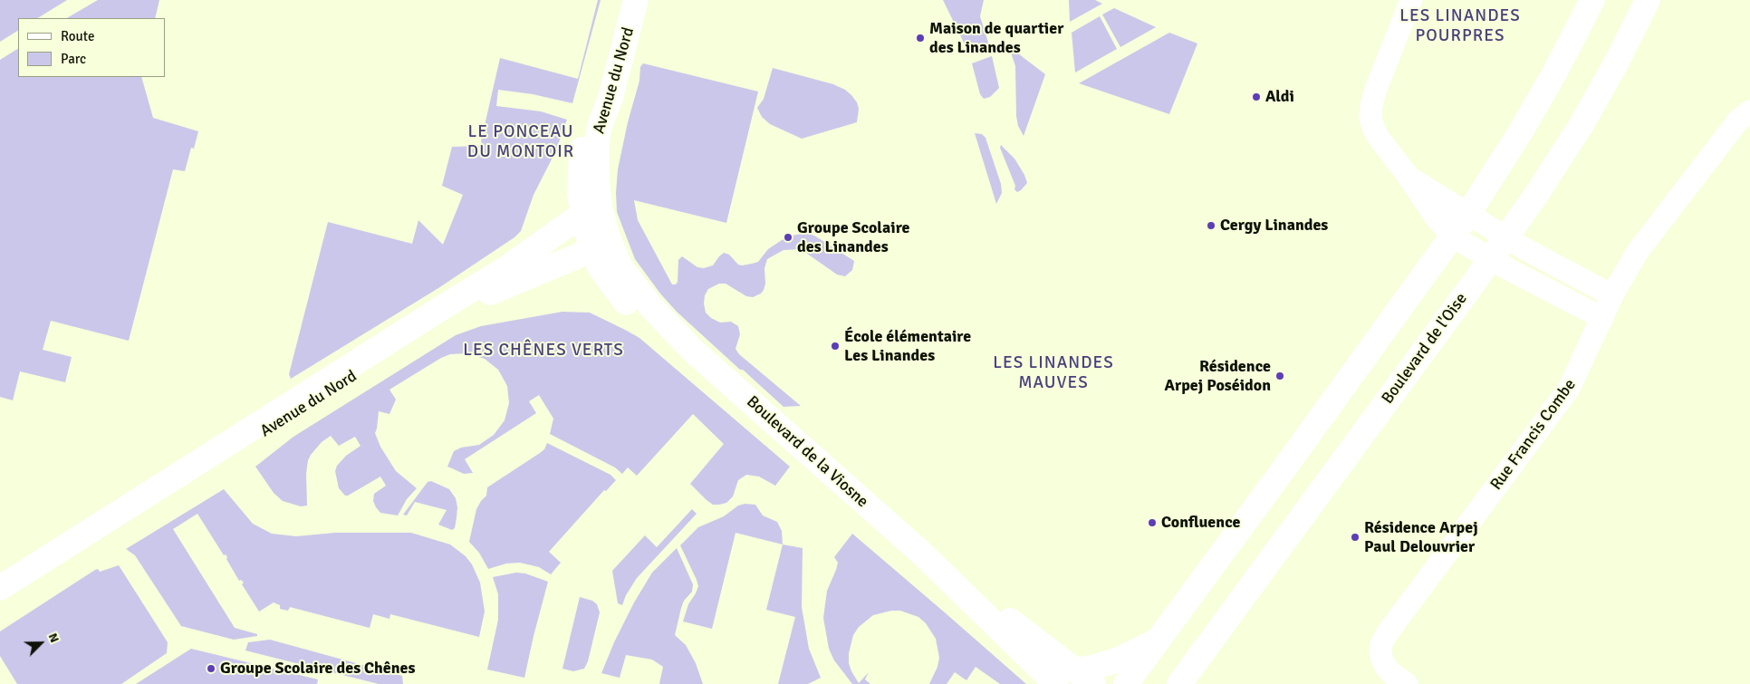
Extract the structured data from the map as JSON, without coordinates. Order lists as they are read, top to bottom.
{
  "streets": {
    "street": [
      "Avenue du Nord",
      "Boulevard de l'Oise",
      "Rue Francis Combe",
      "Boulevard de la Viosne"
    ]
  },
  "crossings": [
    ["Avenue du Nord", "Boulevard de la Viosne"]
  ],
  "districts": [
    "LES LINANDES POURPRES",
    "LE PONCEAU DU MONTOIR",
    "LES CHÊNES VERTS",
    "LES LINANDES MAUVES"
  ],
  "places": [
    "Maison de quartier des Linandes",
    "Aldi",
    "Cergy Linandes",
    "Groupe Scolaire des Linandes",
    "École élémentaire Les Linandes",
    "Résidence Arpej Poséidon",
    "Confluence",
    "Résidence Arpej Paul Delouvrier",
    "Groupe Scolaire des Chênes"
  ],
  "legend": ["Route", "Parc"],
  "north": "top right"
}
